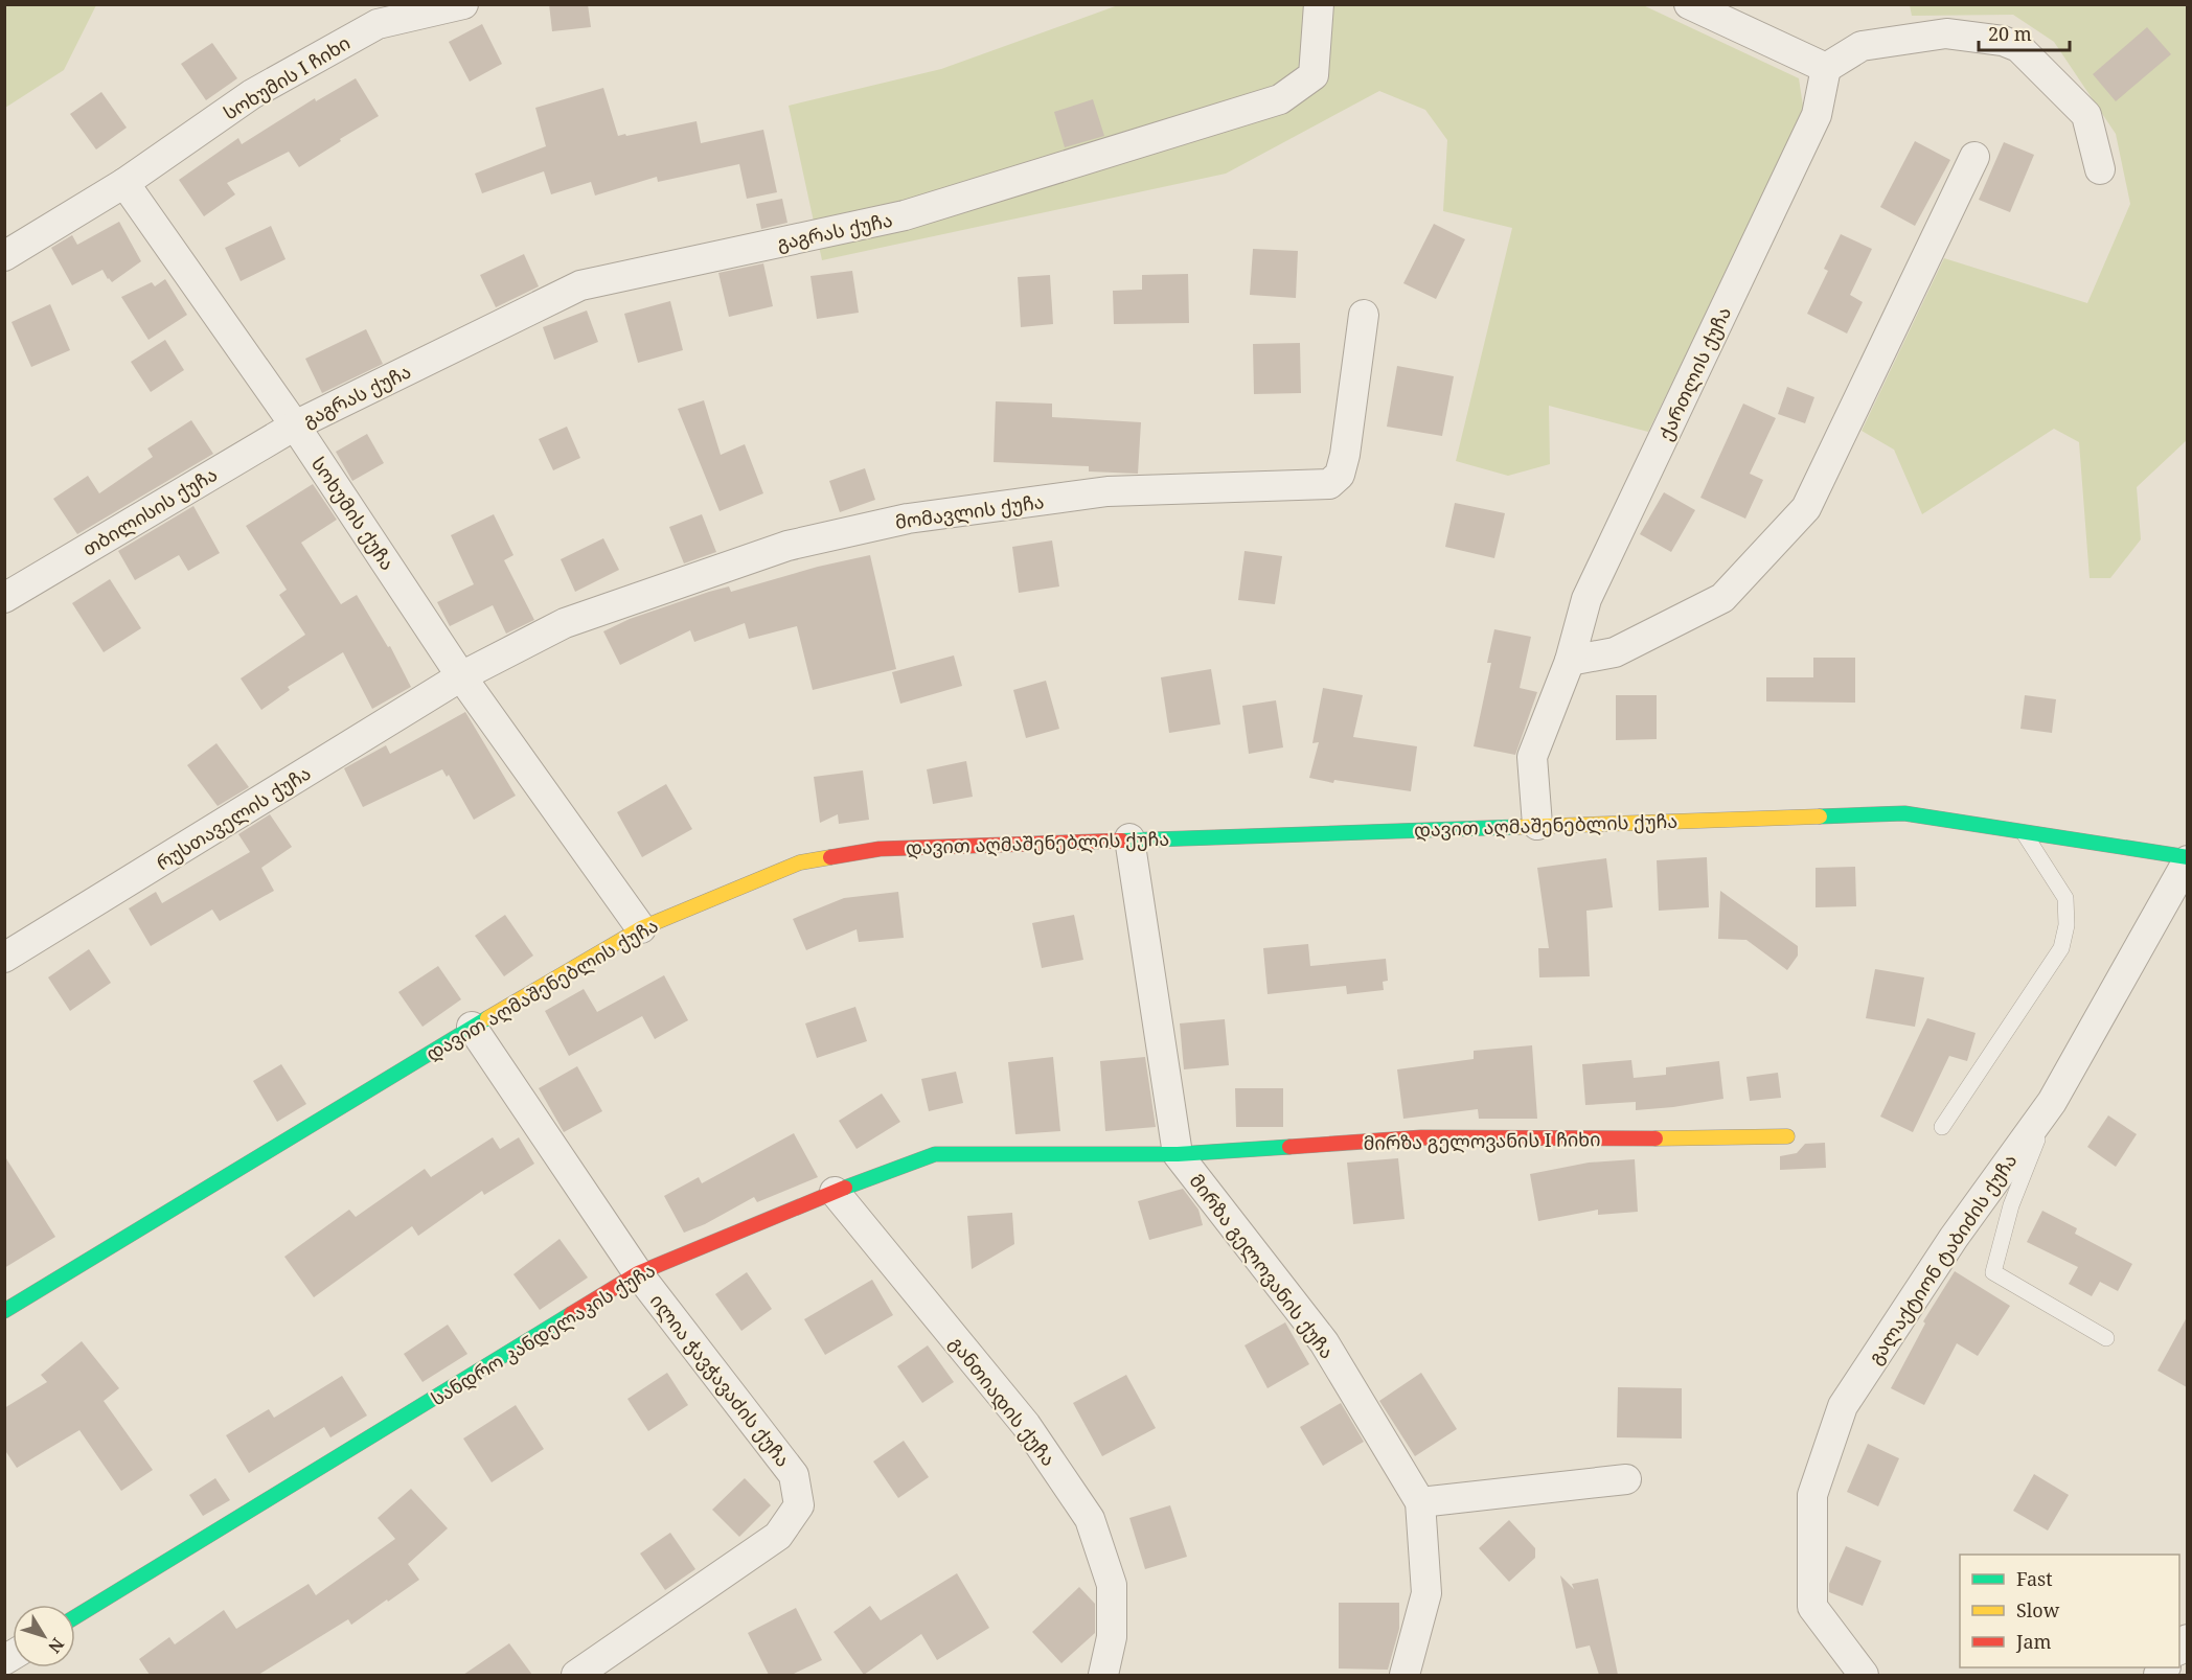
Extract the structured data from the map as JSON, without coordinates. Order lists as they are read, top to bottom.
{
  "streets": {
    "street": [
      "სოხუმის I ჩიხი",
      "გაგრას ქუჩა",
      "ქართლის ქუჩა",
      "თბილისის ქუჩა",
      "მომავლის ქუჩა",
      "სოხუმის ქუჩა",
      "რუსთაველის ქუჩა",
      "დავით აღმაშენებლის ქუჩა",
      "მირზა გელოვანის I ჩიხი",
      "გალაქტიონ ტაბიძის ქუჩა",
      "მირზა გელოვანის ქუჩა",
      "სანდრო კანდელაკის ქუჩა",
      "ილია ჭავჭავაძის ქუჩა",
      "განთიადის ქუჩა"
    ]
  },
  "crossings": [
    ["სოხუმის I ჩიხი", "სოხუმის ქუჩა"],
    ["გაგრას ქუჩა", "თბილისის ქუჩა"],
    ["გაგრას ქუჩა", "სოხუმის ქუჩა"],
    ["ქართლის ქუჩა", "დავით აღმაშენებლის ქუჩა"],
    ["თბილისის ქუჩა", "სოხუმის ქუჩა"],
    ["მომავლის ქუჩა", "სოხუმის ქუჩა"],
    ["მომავლის ქუჩა", "რუსთაველის ქუჩა"],
    ["სოხუმის ქუჩა", "რუსთაველის ქუჩა"],
    ["სოხუმის ქუჩა", "დავით აღმაშენებლის ქუჩა"],
    ["დავით აღმაშენებლის ქუჩა", "გალაქტიონ ტაბიძის ქუჩა"],
    ["დავით აღმაშენებლის ქუჩა", "მირზა გელოვანის ქუჩა"],
    ["დავით აღმაშენებლის ქუჩა", "ილია ჭავჭავაძის ქუჩა"],
    ["მირზა გელოვანის I ჩიხი", "მირზა გელოვანის ქუჩა"],
    ["მირზა გელოვანის I ჩიხი", "სანდრო კანდელაკის ქუჩა"],
    ["მირზა გელოვანის ქუჩა", "სანდრო კანდელაკის ქუჩა"],
    ["სანდრო კანდელაკის ქუჩა", "ილია ჭავჭავაძის ქუჩა"],
    ["სანდრო კანდელაკის ქუჩა", "განთიადის ქუჩა"]
  ],
  "legend": ["Fast", "Slow", "Jam"],
  "scale_bar": "20 m",
  "north": "bottom right"
}
